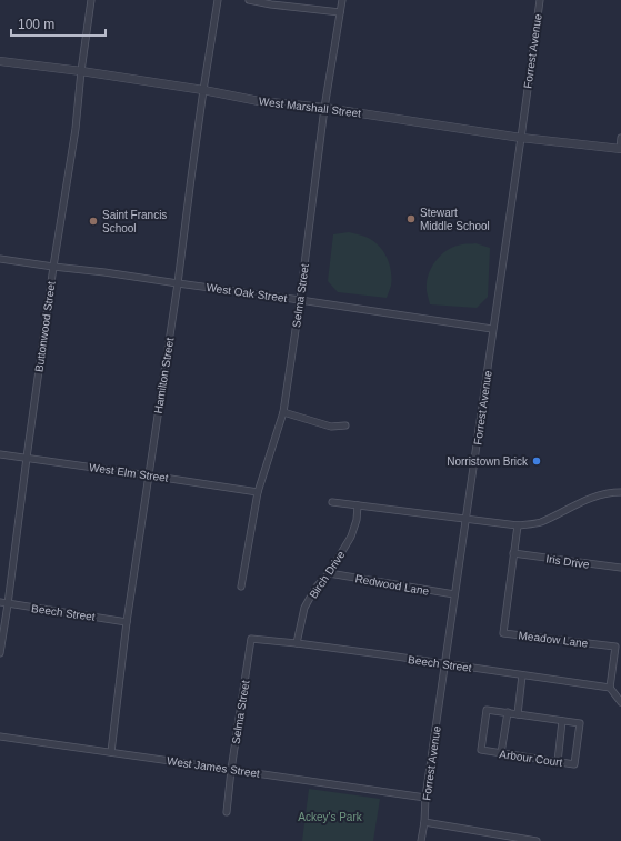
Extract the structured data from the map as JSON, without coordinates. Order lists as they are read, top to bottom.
{
  "streets": {
    "street": [
      "Forrest Avenue",
      "West Marshall Street",
      "West Oak Street",
      "Selma Street",
      "Buttonwood Street",
      "Hamilton Street",
      "West Elm Street",
      "Iris Drive",
      "Birch Drive",
      "Redwood Lane",
      "Beech Street",
      "Meadow Lane",
      "Arbour Court",
      "West James Street"
    ]
  },
  "crossings": [
    ["Forrest Avenue", "West Marshall Street"],
    ["Forrest Avenue", "West Oak Street"],
    ["Forrest Avenue", "Redwood Lane"],
    ["Forrest Avenue", "Beech Street"],
    ["Forrest Avenue", "West James Street"],
    ["West Marshall Street", "Selma Street"],
    ["West Marshall Street", "Buttonwood Street"],
    ["West Marshall Street", "Hamilton Street"],
    ["West Oak Street", "Selma Street"],
    ["West Oak Street", "Buttonwood Street"],
    ["West Oak Street", "Hamilton Street"],
    ["Selma Street", "West Elm Street"],
    ["Selma Street", "Beech Street"],
    ["Selma Street", "West James Street"],
    ["Buttonwood Street", "West Elm Street"],
    ["Buttonwood Street", "Beech Street"],
    ["Hamilton Street", "West Elm Street"],
    ["Hamilton Street", "Beech Street"],
    ["Hamilton Street", "West James Street"],
    ["Iris Drive", "Meadow Lane"],
    ["Birch Drive", "Redwood Lane"],
    ["Birch Drive", "Beech Street"],
    ["Beech Street", "Meadow Lane"]
  ],
  "parks": ["Ackey's Park"],
  "places": ["Stewart Middle School", "Saint Francis School", "Norristown Brick"],
  "scale_bar": "100 m"
}
